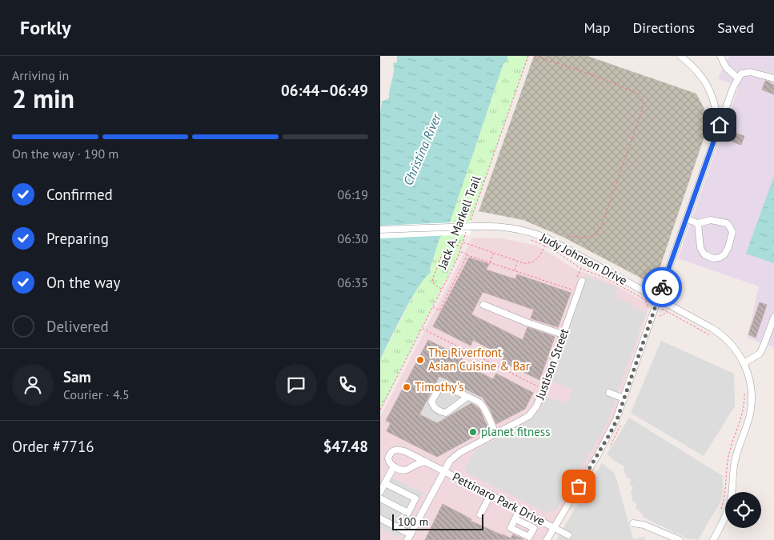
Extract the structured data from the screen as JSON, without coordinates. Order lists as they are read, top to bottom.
{
  "streets": {
    "street": ["Judy Johnson Drive", "Justison Street", "Pettinaro Park Drive"],
    "path": ["Jack A. Markell Trail"]
  },
  "crossings": [
    ["Jack A. Markell Trail", "Judy Johnson Drive"],
    ["Justison Street", "Pettinaro Park Drive"]
  ],
  "water": ["Christina River"],
  "places": ["The Riverfront Asian Cuisine & Bar", "Timothy's", "planet fitness"],
  "scale_bar": "100 m",
  "page": {
    "header": "Forkly",
    "nav": ["Map", "Directions", "Saved"],
    "heading": ["2 min", "Arriving in", "06:44–06:49"],
    "panel": [
      "Sam",
      "Courier · 4.5",
      "Order #7716",
      "$47.48"
    ],
    "bar": "On the way · 190 m",
    "list": [
      ["Confirmed", "06:19"],
      ["Preparing", "06:30"],
      ["On the way", "06:35"],
      "Delivered"
    ],
    "scale": "100 m"
  }
}
